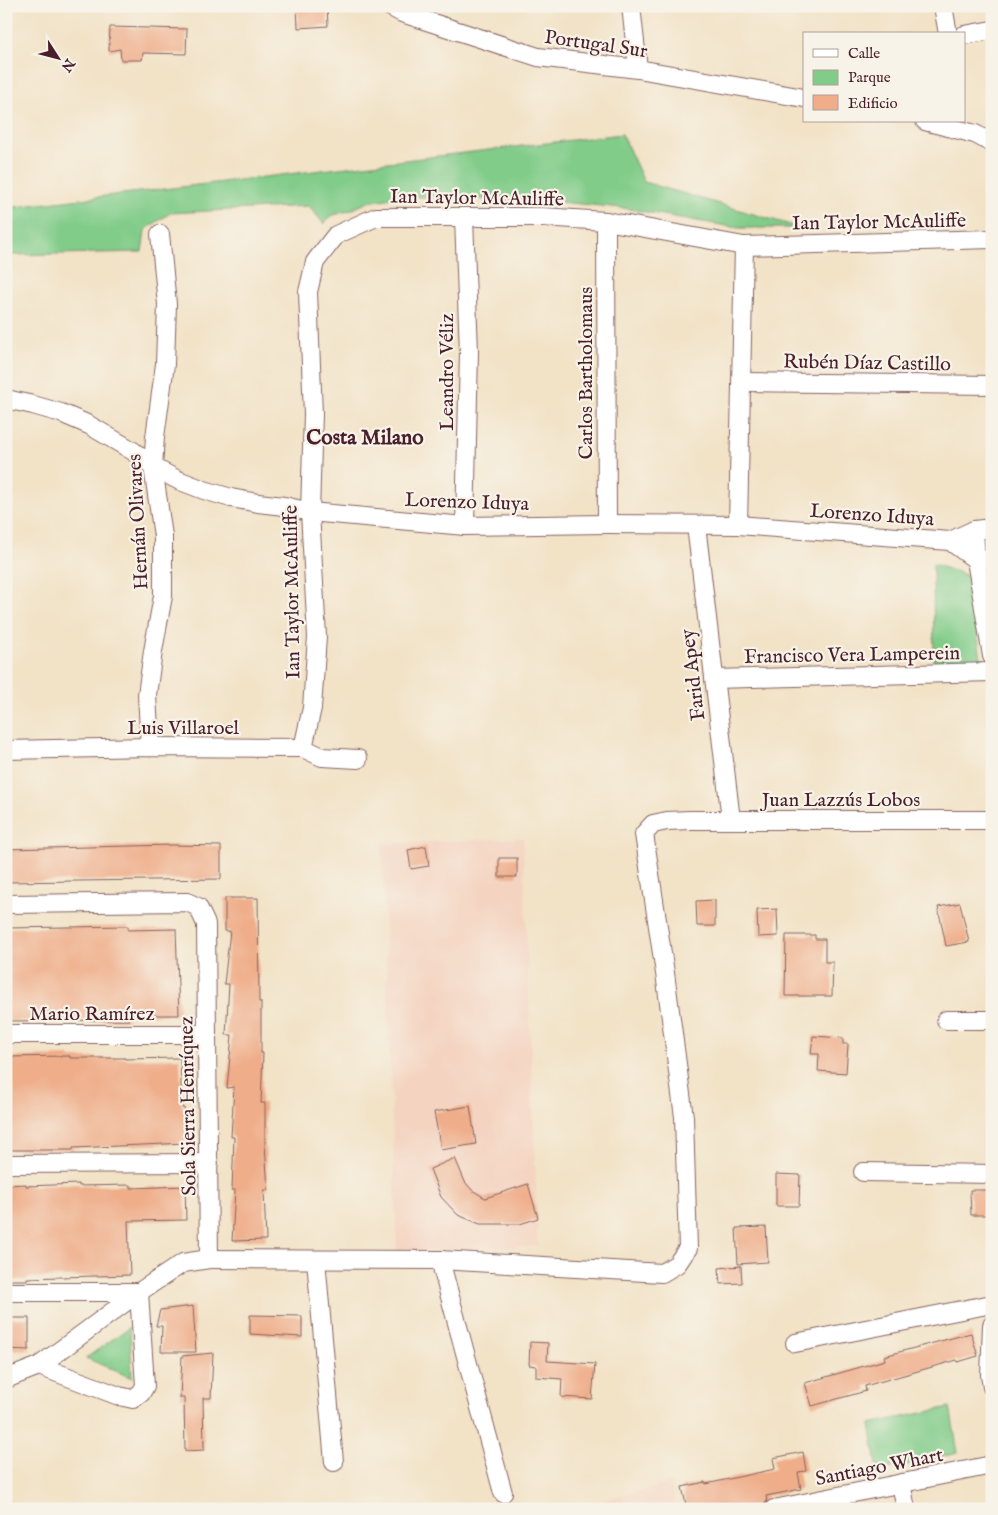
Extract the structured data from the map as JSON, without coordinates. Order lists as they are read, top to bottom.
{
  "streets": {
    "street": [
      "Portugal Sur",
      "Ian Taylor McAuliffe",
      "Rubén Díaz Castillo",
      "Leandro Véliz",
      "Carlos Bartholomaus",
      "Lorenzo Iduya",
      "Hernán Olivares",
      "Francisco Vera Lamperein",
      "Farid Apey",
      "Luis Villaroel",
      "Juan Lazzús Lobos",
      "Mario Ramírez",
      "Sola Sierra Henríquez",
      "Santiago Whart"
    ]
  },
  "crossings": [
    ["Ian Taylor McAuliffe", "Leandro Véliz"],
    ["Ian Taylor McAuliffe", "Carlos Bartholomaus"],
    ["Ian Taylor McAuliffe", "Lorenzo Iduya"],
    ["Ian Taylor McAuliffe", "Luis Villaroel"],
    ["Leandro Véliz", "Lorenzo Iduya"],
    ["Carlos Bartholomaus", "Lorenzo Iduya"],
    ["Lorenzo Iduya", "Hernán Olivares"],
    ["Lorenzo Iduya", "Francisco Vera Lamperein"],
    ["Lorenzo Iduya", "Farid Apey"],
    ["Hernán Olivares", "Luis Villaroel"],
    ["Francisco Vera Lamperein", "Farid Apey"],
    ["Farid Apey", "Juan Lazzús Lobos"],
    ["Mario Ramírez", "Sola Sierra Henríquez"]
  ],
  "districts": ["Costa Milano"],
  "legend": ["Calle", "Parque", "Edificio"],
  "north": "bottom right"
}
